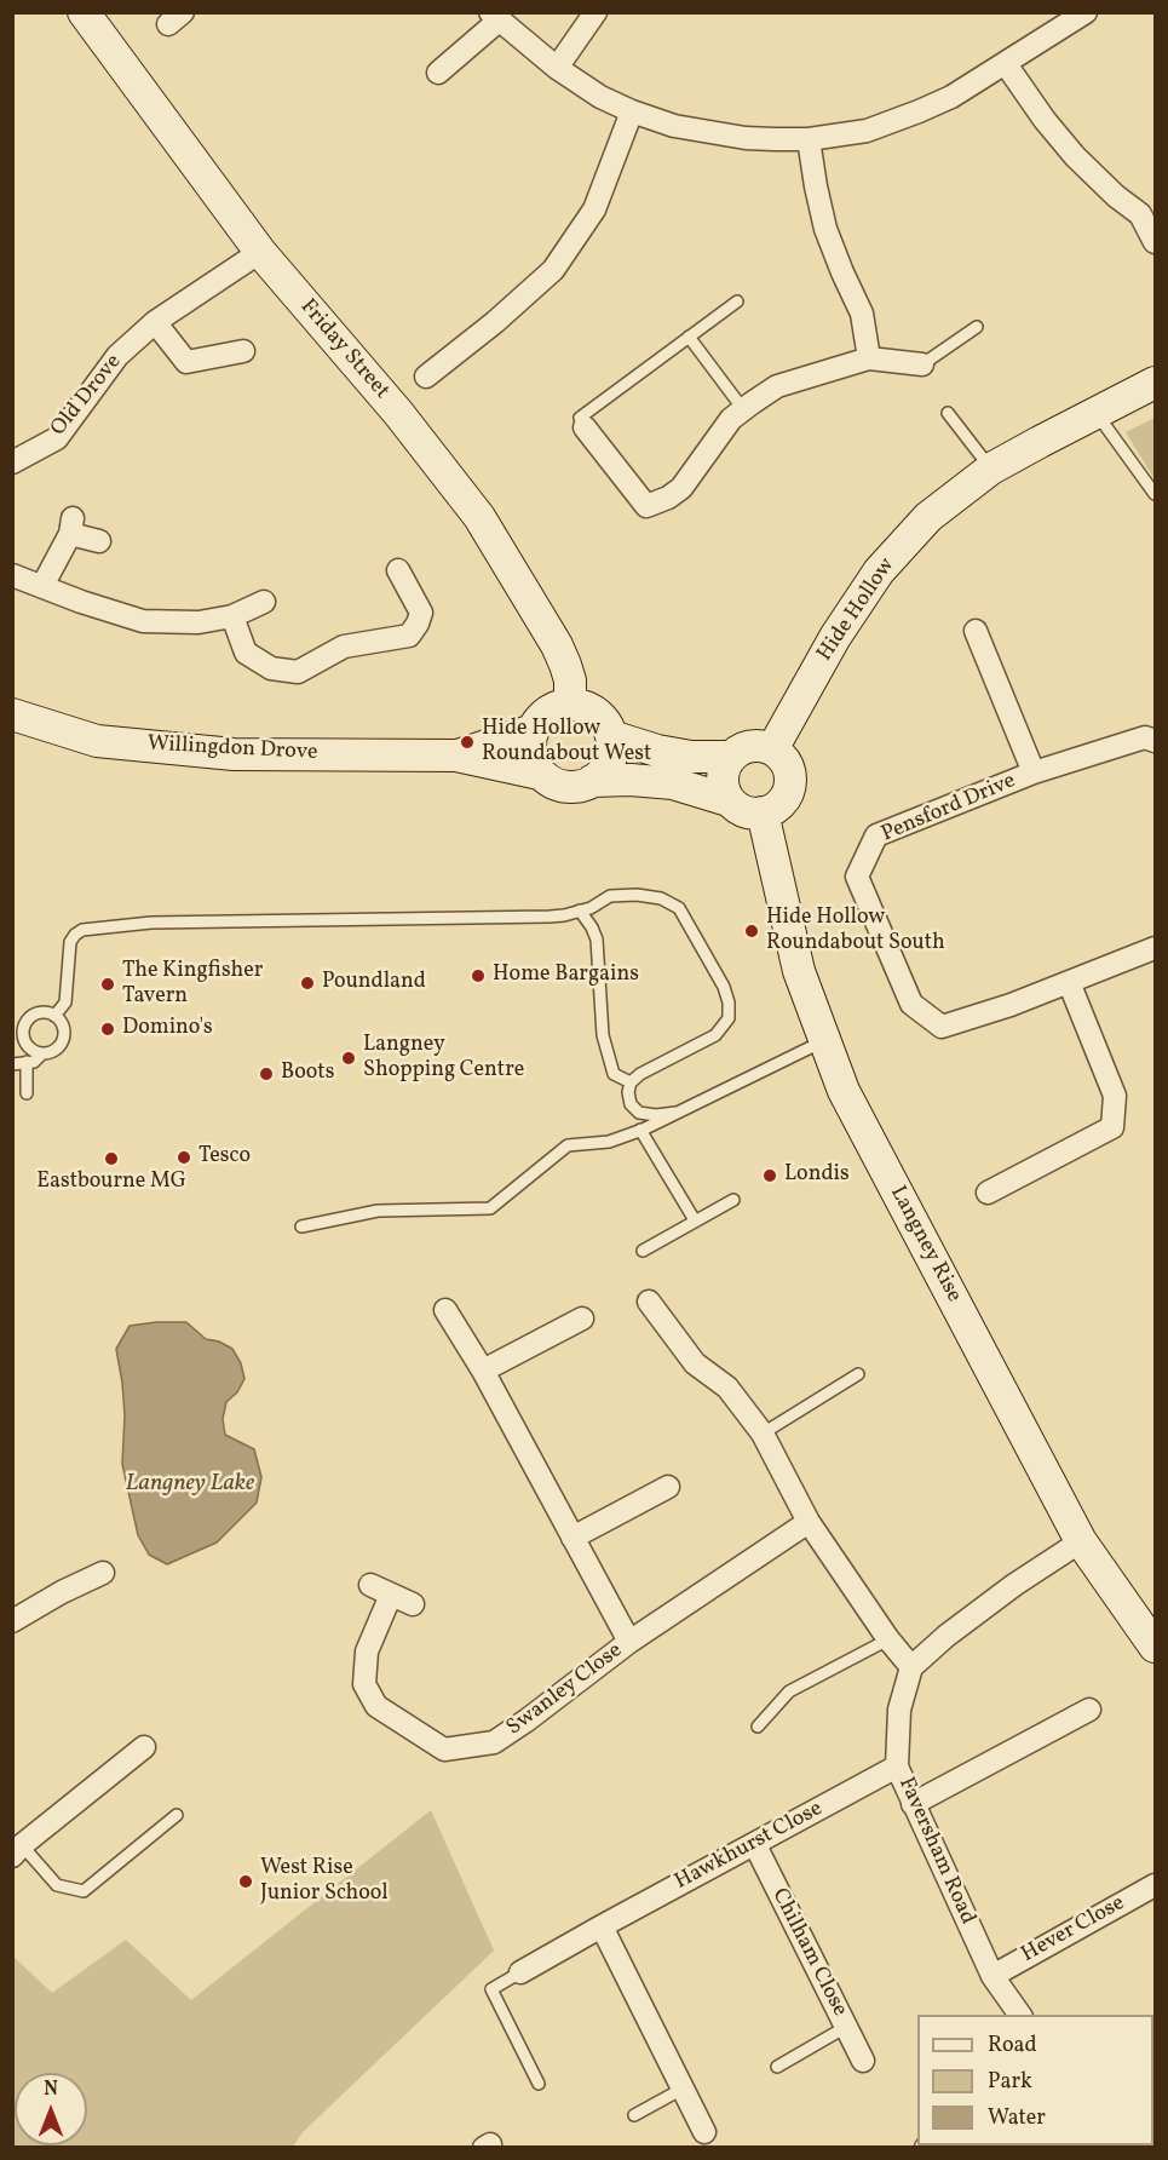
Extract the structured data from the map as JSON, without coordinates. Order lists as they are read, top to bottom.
{
  "streets": {
    "main road": [
      "Friday Street",
      "Hide Hollow",
      "Willingdon Drove",
      "Langney Rise"
    ],
    "street": [
      "Old Drove",
      "Pensford Drive",
      "Swanley Close",
      "Hawkhurst Close",
      "Faversham Road",
      "Hever Close",
      "Chilham Close"
    ]
  },
  "crossings": [
    ["Friday Street", "Old Drove"],
    ["Friday Street", "Willingdon Drove"],
    ["Hide Hollow", "Langney Rise"],
    ["Hawkhurst Close", "Faversham Road"],
    ["Hawkhurst Close", "Chilham Close"],
    ["Faversham Road", "Hever Close"]
  ],
  "water": ["Langney Lake"],
  "places": [
    "Hide Hollow Roundabout West",
    "Hide Hollow Roundabout South",
    "Home Bargains",
    "Poundland",
    "The Kingfisher Tavern",
    "Domino's",
    "Langney Shopping Centre",
    "Boots",
    "Tesco",
    "Eastbourne MG",
    "Londis",
    "West Rise Junior School"
  ],
  "legend": ["Road", "Park", "Water"],
  "north": "top"
}
